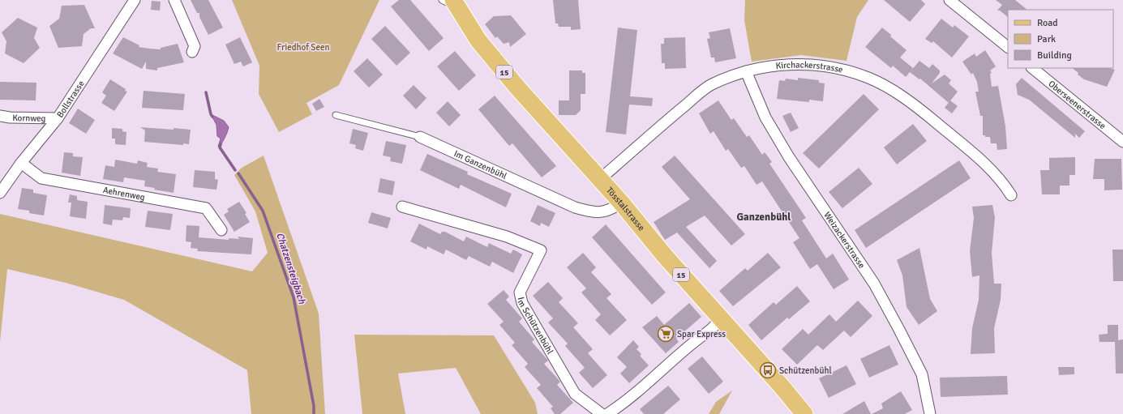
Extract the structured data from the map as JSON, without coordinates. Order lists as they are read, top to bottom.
{
  "streets": {
    "main road": ["15", "Tösstalstrasse"],
    "street": [
      "Kirchackerstrasse",
      "Bollstrasse",
      "Oberseenerstrasse",
      "Kornweg",
      "Im Ganzenbühl",
      "Aehrenweg",
      "Weizackerstrasse",
      "Im Schützenbühl"
    ]
  },
  "crossings": [
    ["Kirchackerstrasse", "Tösstalstrasse"],
    ["Kirchackerstrasse", "Weizackerstrasse"],
    ["Bollstrasse", "Kornweg"],
    ["Bollstrasse", "Aehrenweg"],
    ["Im Ganzenbühl", "Tösstalstrasse"]
  ],
  "districts": ["Ganzenbühl"],
  "water": ["Chatzensteigbach"],
  "parks": ["Friedhof Seen"],
  "places": {
    "supermarket": ["Spar Express"],
    "bus stop": ["Schützenbühl"]
  },
  "legend": ["Road", "Park", "Building"]
}
